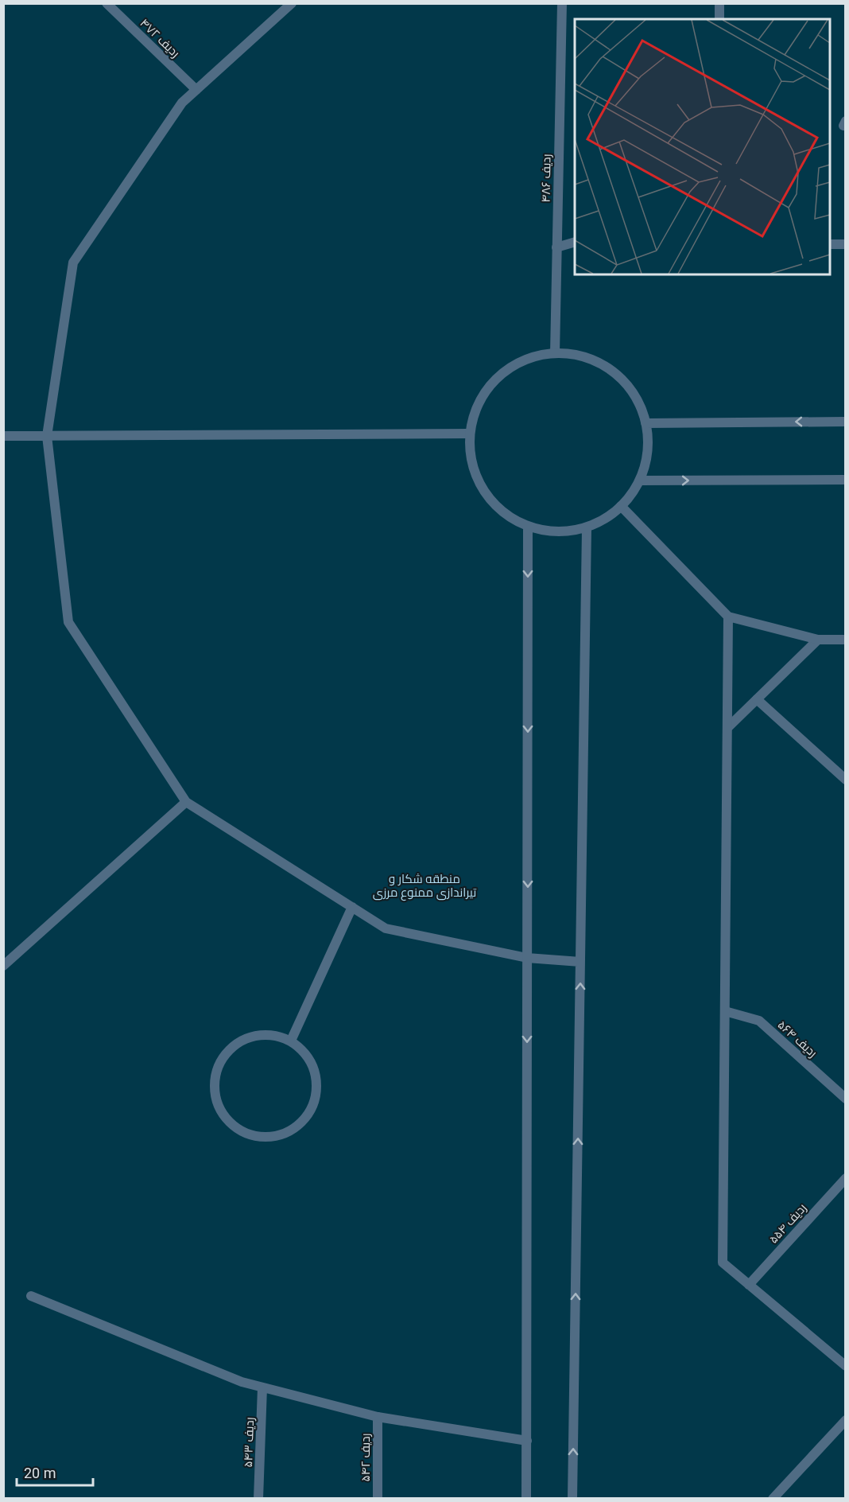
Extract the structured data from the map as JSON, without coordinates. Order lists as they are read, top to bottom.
{
  "streets": {
    "street": [
      "ردیف ۴۷۲",
      "ردیف ۴۸۶",
      "ردیف ۵۶۴",
      "ردیف ۵۵۴",
      "ردیف ۵۴۳",
      "ردیف ۵۴۲"
    ]
  },
  "parks": ["منطقه شکار و تیراندازی ممنوع مرزی"],
  "scale_bar": "20 m"
}
